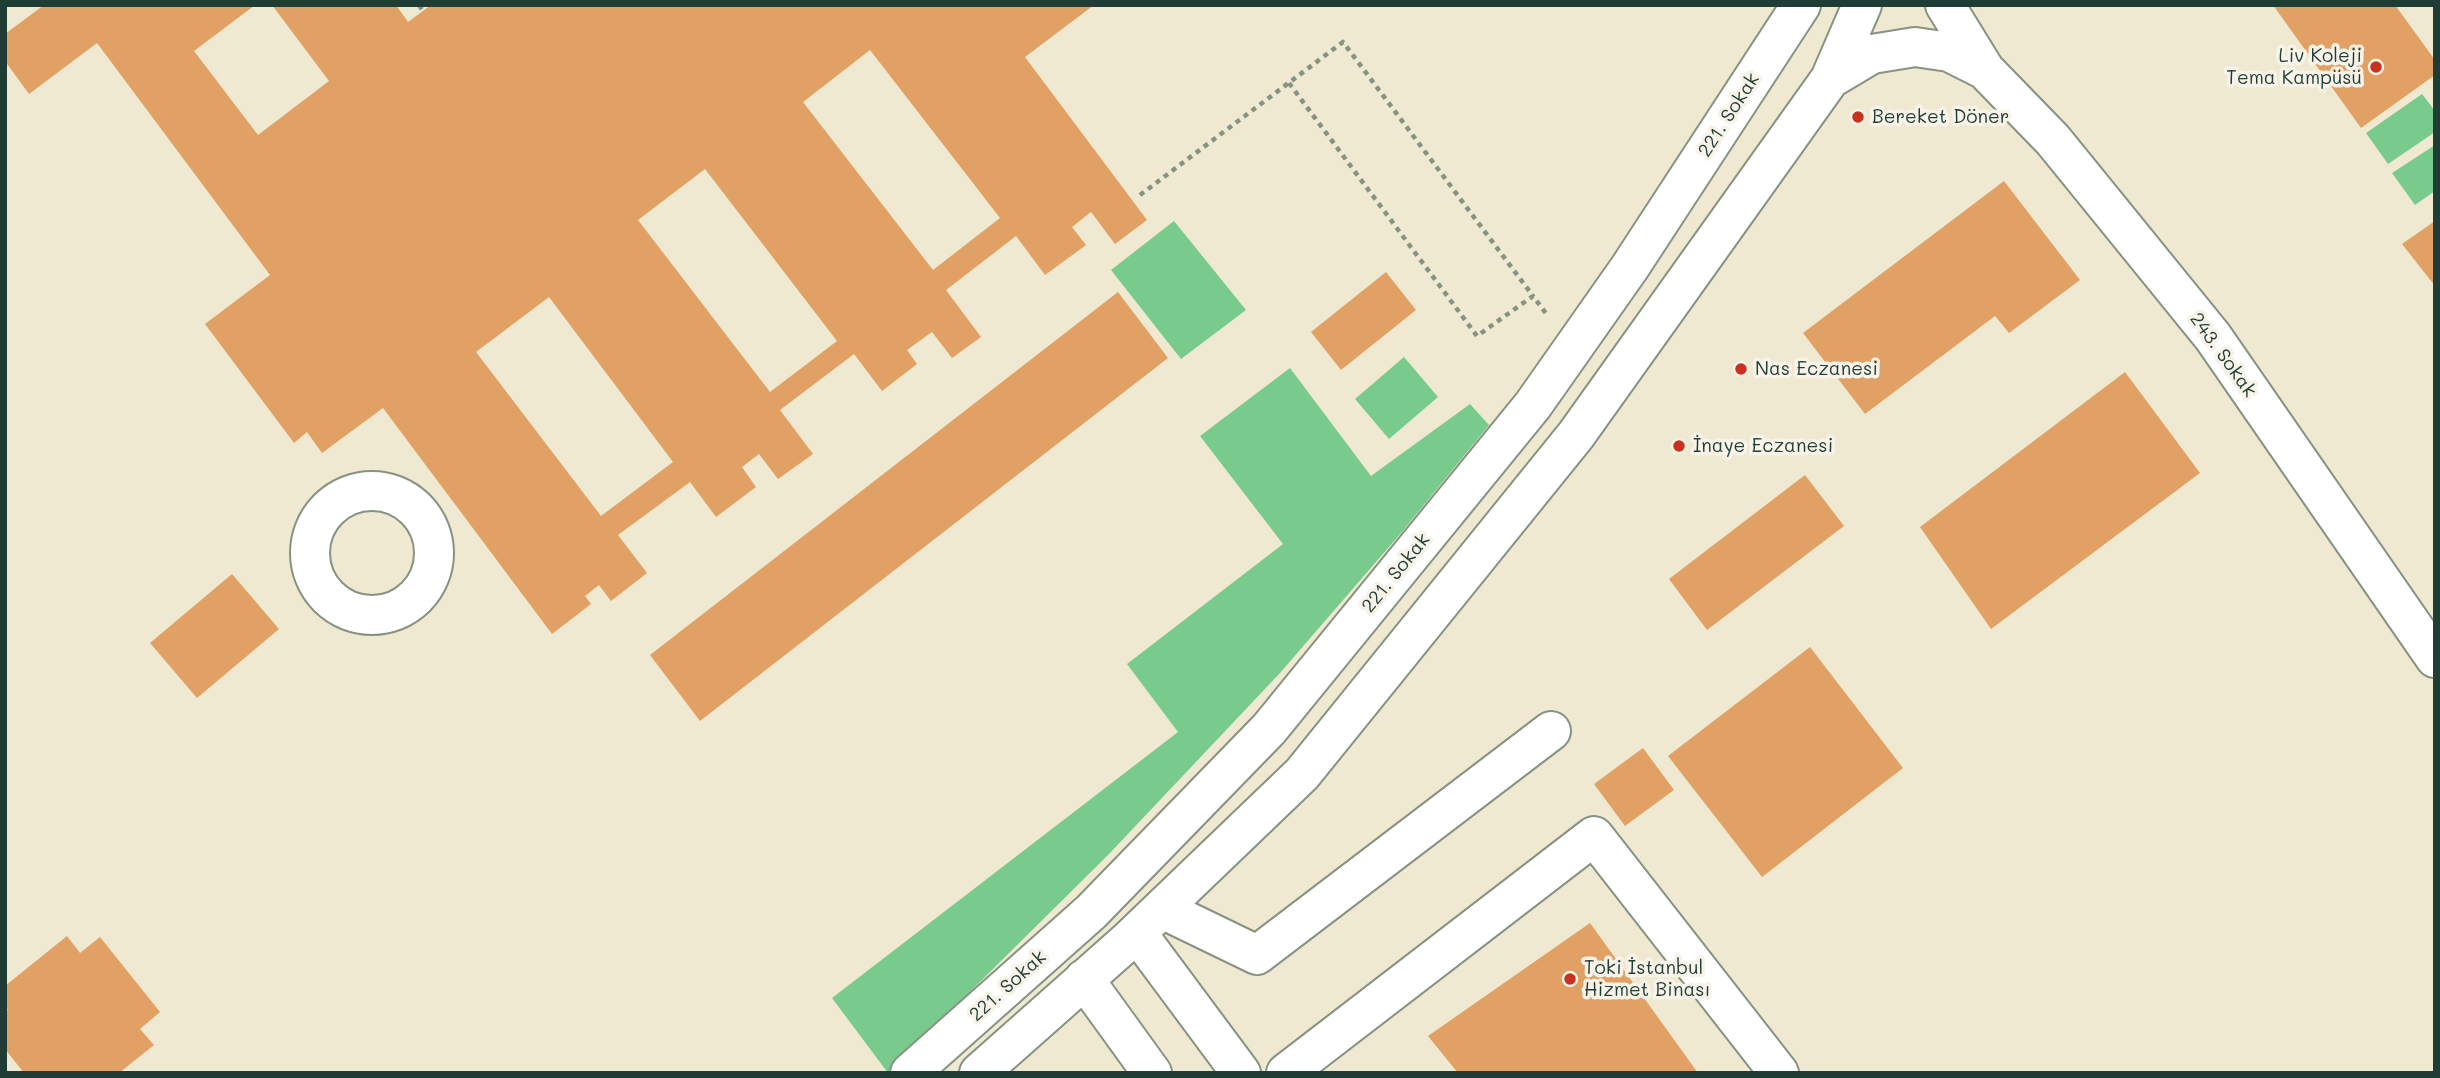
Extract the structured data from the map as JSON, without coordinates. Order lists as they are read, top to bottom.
{
  "streets": {
    "street": ["221. Sokak", "243. Sokak"]
  },
  "places": [
    "Liv Koleji Tema Kampüsü",
    "Bereket Döner",
    "Nas Eczanesi",
    "İnaye Eczanesi",
    "Toki İstanbul Hizmet Binası"
  ]
}
